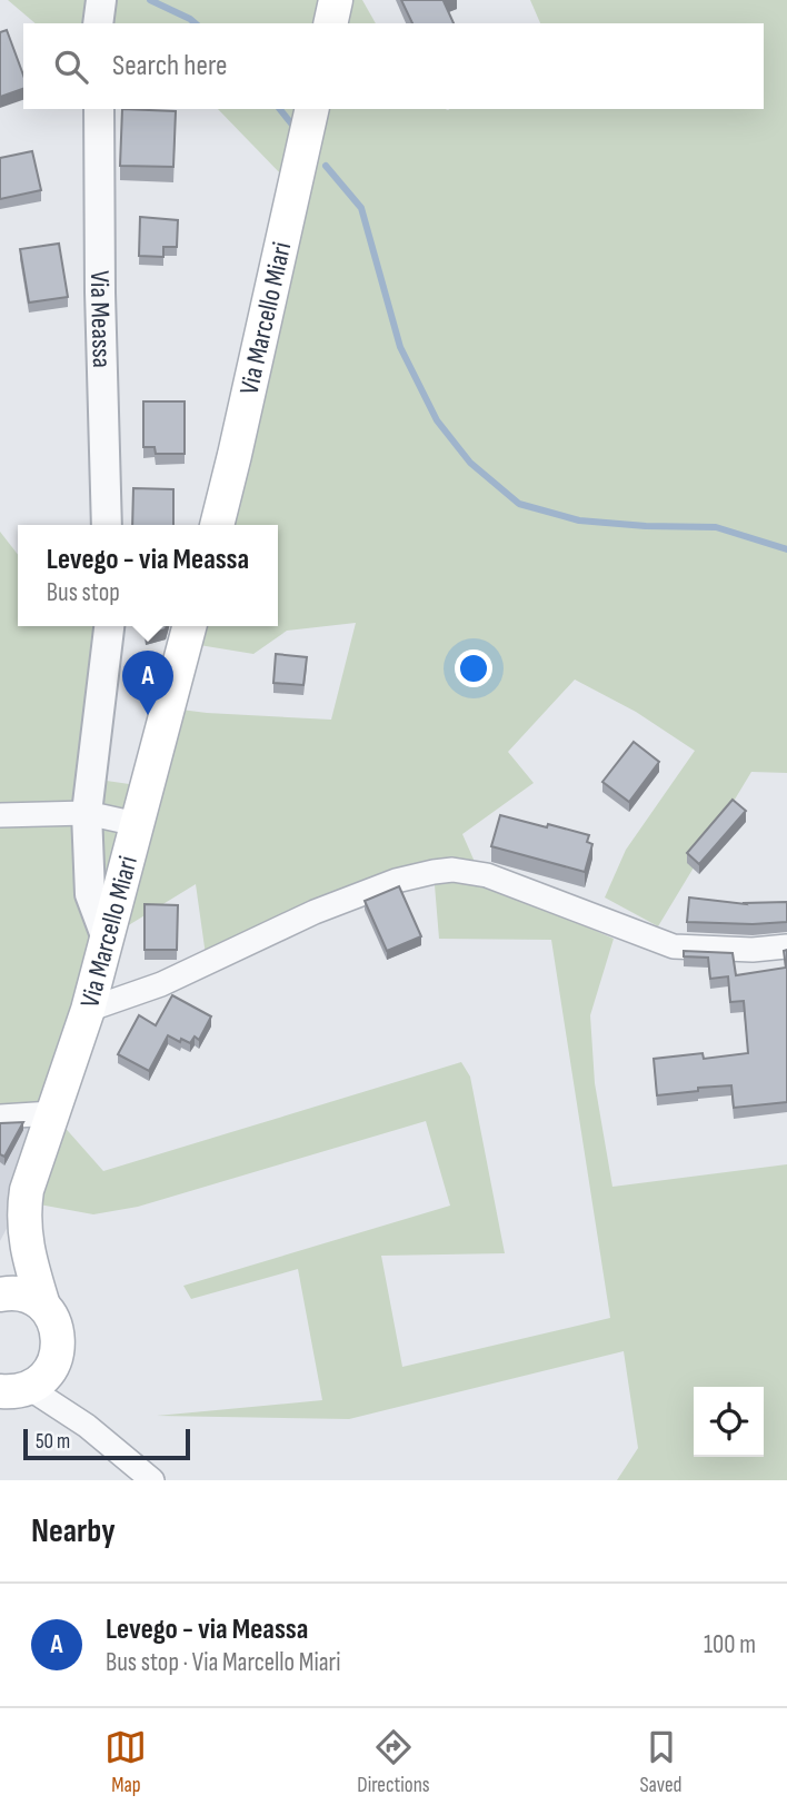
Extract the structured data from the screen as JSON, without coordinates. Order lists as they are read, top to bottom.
{
  "streets": {
    "main road": ["Via Marcello Miari"],
    "street": ["Via Meassa"]
  },
  "scale_bar": "50 m",
  "page": {
    "search": "Search here",
    "popup": ["Levego - via Meassa", "Bus stop"],
    "pins": "A",
    "scale": "50 m",
    "heading": "Nearby",
    "list": [
      {
        "mark": "A",
        "name": "Levego - via Meassa",
        "note": "Bus stop · Via Marcello Miari",
        "value": "100 m"
      }
    ],
    "nav": ["Map", "Directions", "Saved"]
  }
}
